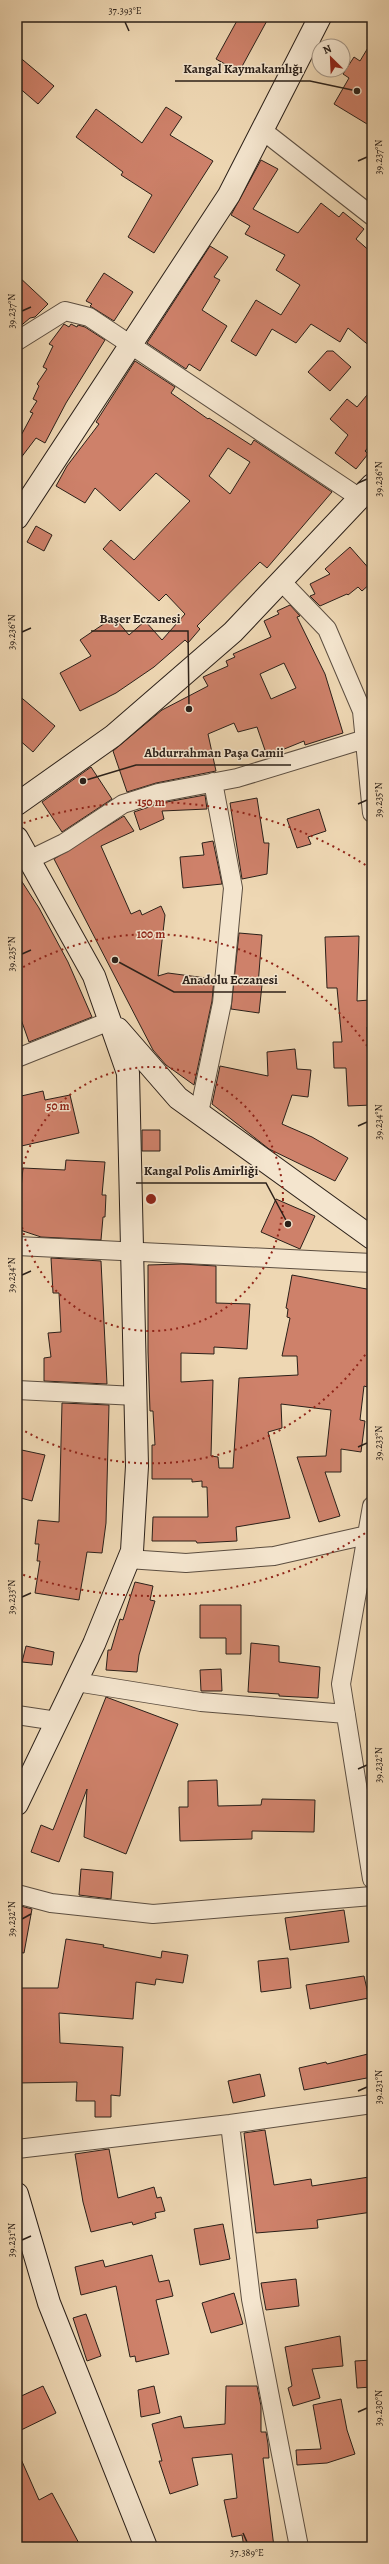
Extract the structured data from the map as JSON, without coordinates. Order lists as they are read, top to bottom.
{
  "places": [
    "Kangal Kaymakamlığı",
    "Başer Eczanesi",
    "Abdurrahman Paşa Camii",
    "Anadolu Eczanesi",
    "Kangal Polis Amirliği"
  ],
  "north": "top left",
  "coordinates": [
    "37.393°E",
    "39.237°N",
    "39.236°N",
    "39.235°N",
    "39.234°N",
    "39.233°N",
    "39.232°N",
    "39.231°N",
    "39.230°N",
    "37.389°E"
  ],
  "rings": ["150 m", "100 m", "50 m"]
}
